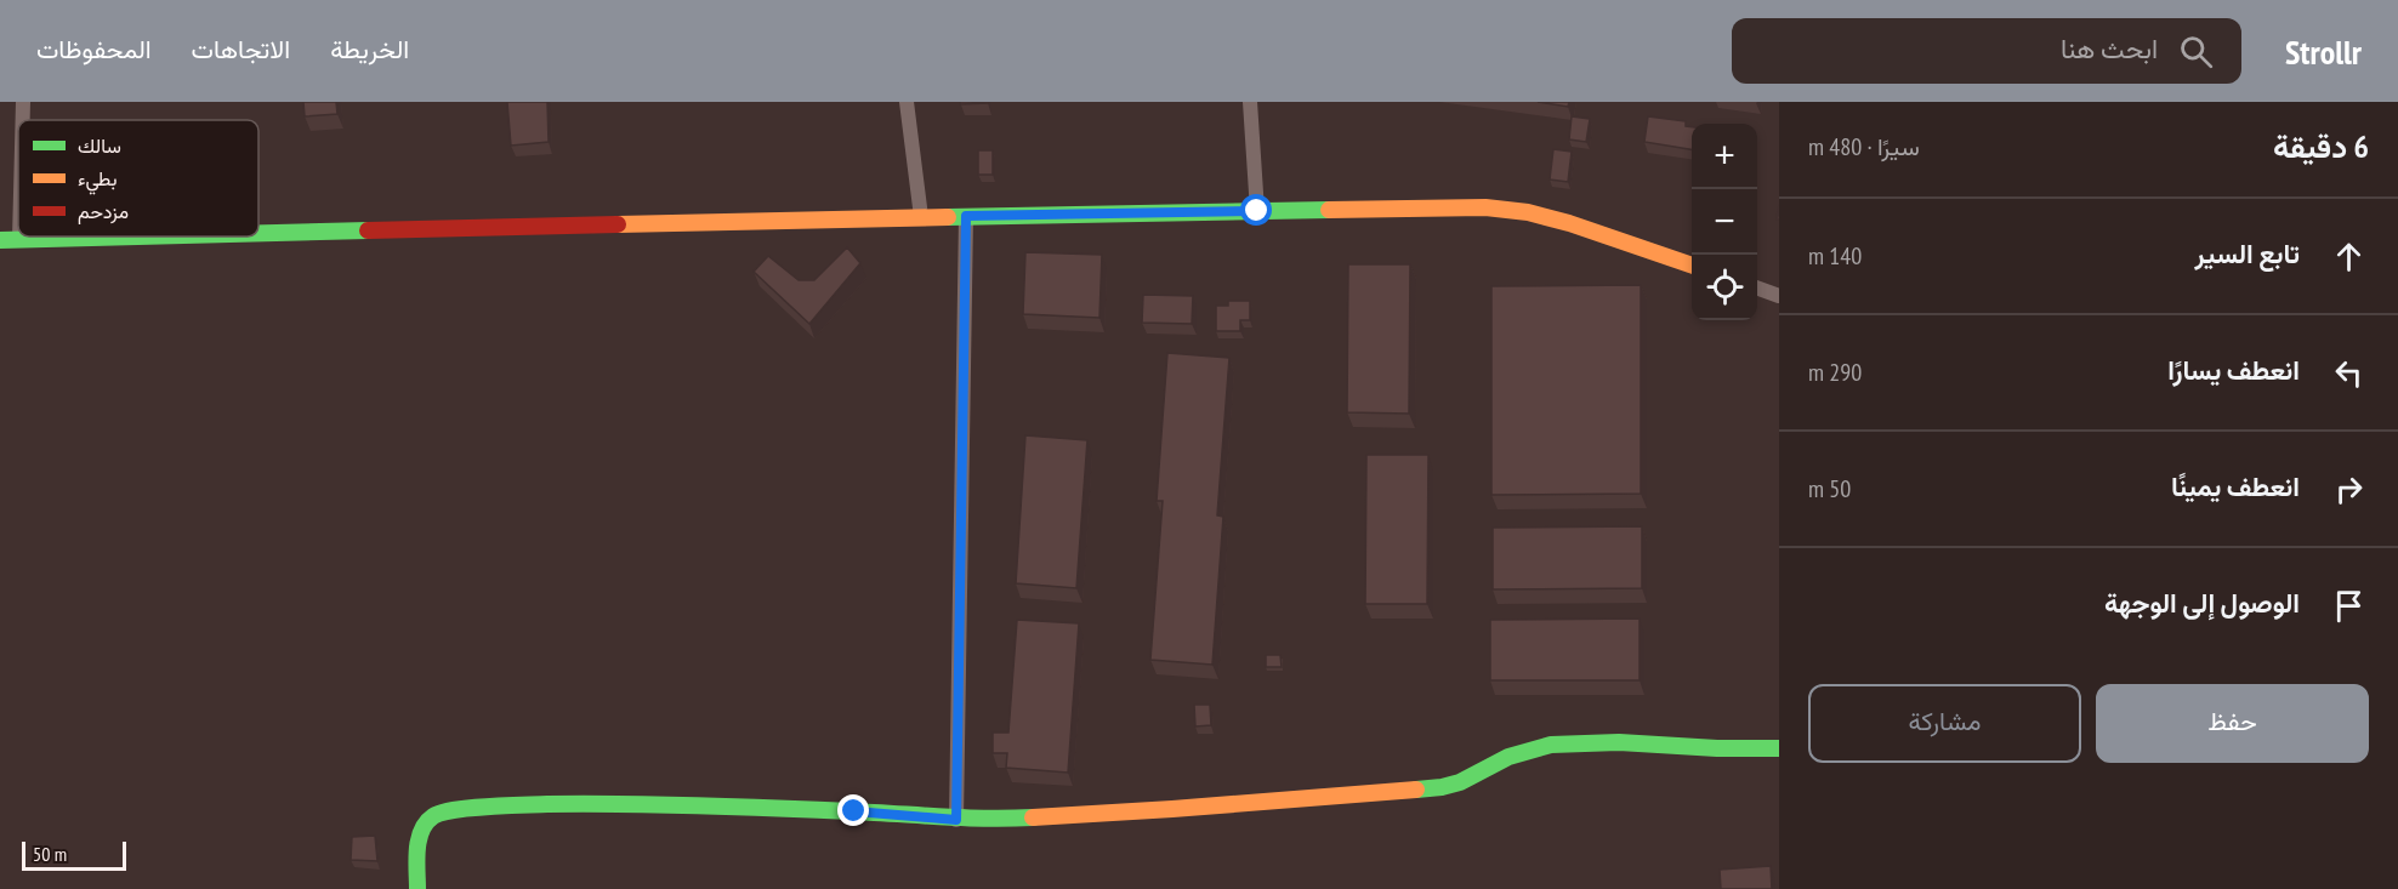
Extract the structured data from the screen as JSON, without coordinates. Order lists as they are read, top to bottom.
{
  "legend": ["سالك", "بطيء", "مزدحم"],
  "scale_bar": "50 m",
  "page": {
    "header": "Strollr",
    "search": "ابحث هنا",
    "nav": ["الخريطة", "الاتجاهات", "المحفوظات"],
    "heading": ["6 دقيقة", "سيرًا · 480 m"],
    "map_buttons": ["+", "−"],
    "list": [
      ["تابع السير", "140 m"],
      ["انعطف يسارًا", "290 m"],
      ["انعطف يمينًا", "50 m"],
      "الوصول إلى الوجهة"
    ],
    "buttons": ["حفظ", "مشاركة"],
    "scale": "50 m"
  }
}
